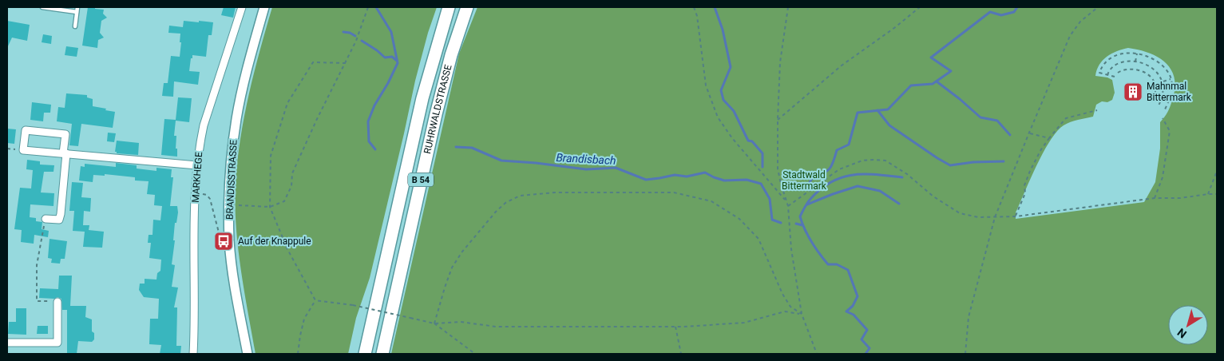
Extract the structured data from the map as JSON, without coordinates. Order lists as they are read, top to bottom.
{
  "streets": {
    "highway": ["RUHRWALDSTRASSE", "B 54"],
    "street": ["MARKHEGE", "BRANDISSTRASSE"]
  },
  "water": ["Brandisbach"],
  "parks": ["Stadtwald Bittermark"],
  "places": {
    "building": ["Mahnmal Bittermark"],
    "bus stop": ["Auf der Knappule"]
  },
  "north": "bottom left"
}
